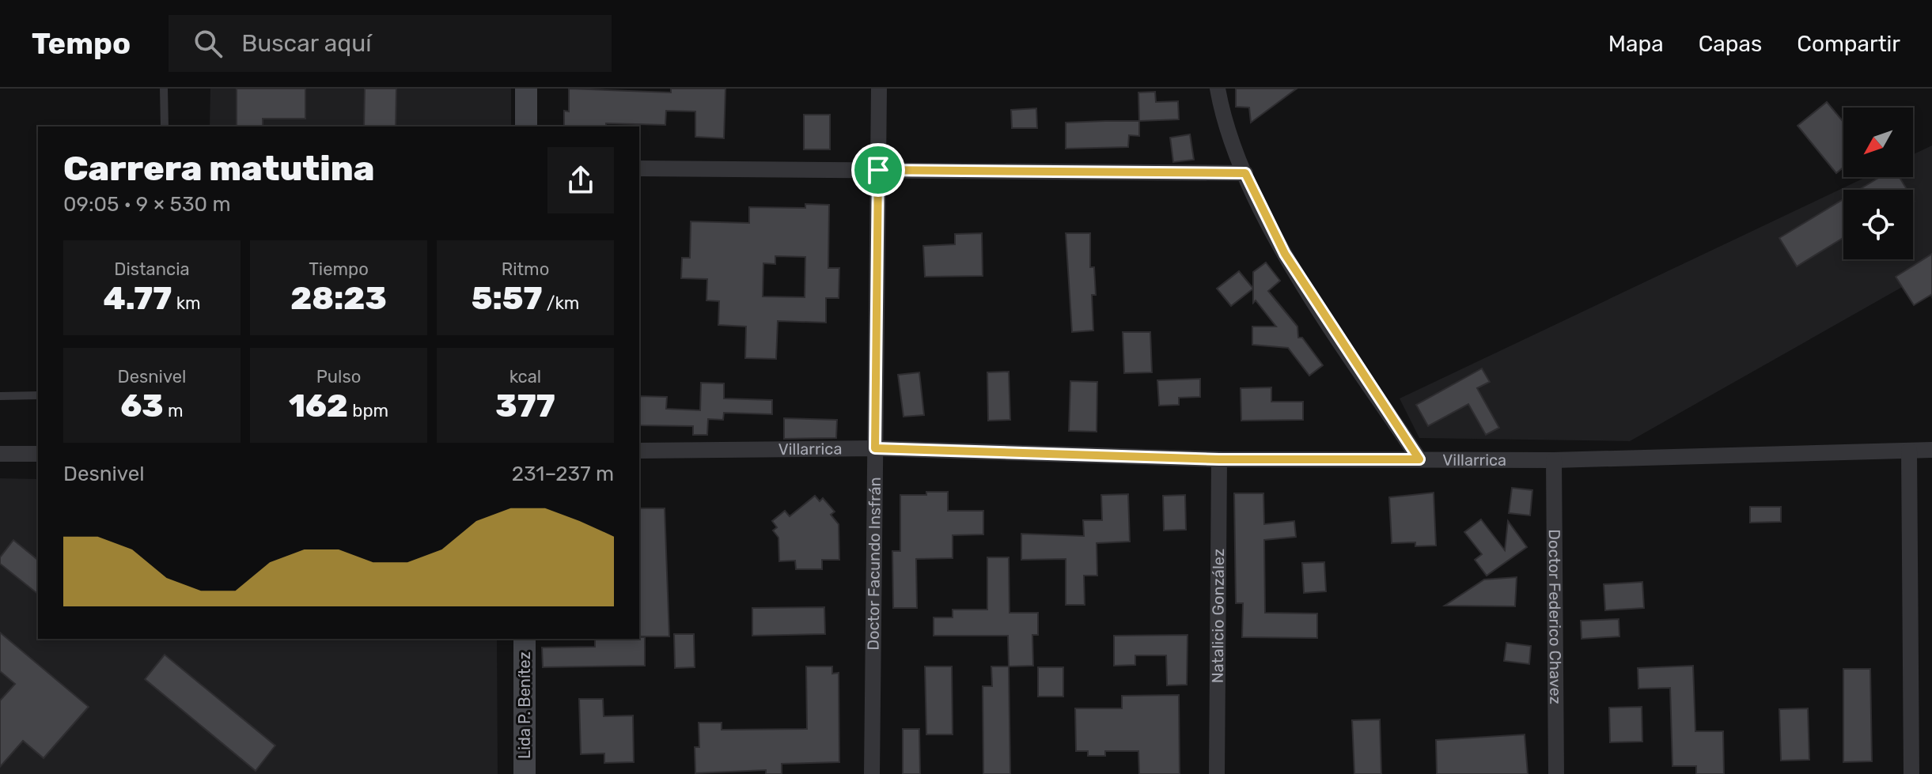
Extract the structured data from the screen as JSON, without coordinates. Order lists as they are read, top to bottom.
{
  "streets": {
    "street": [
      "Villarrica",
      "Doctor Facundo Insfrán",
      "Natalicio González",
      "Doctor Federico Chavez",
      "Lida P. Benítez"
    ]
  },
  "crossings": [
    ["Villarrica", "Doctor Facundo Insfrán"],
    ["Villarrica", "Natalicio González"],
    ["Villarrica", "Doctor Federico Chavez"]
  ],
  "north": "bottom left",
  "page": {
    "header": "Tempo",
    "search": "Buscar aquí",
    "nav": ["Mapa", "Capas", "Compartir"],
    "heading": ["Carrera matutina", "09:05 · 9 × 530 m"],
    "stats": [
      ["Distancia", "4.77 km"],
      ["Tiempo", "28:23"],
      ["Ritmo", "5:57 /km"],
      ["Desnivel", "63 m"],
      ["Pulso", "162 bpm"],
      ["kcal", "377"]
    ],
    "chart": ["Desnivel", "231–237 m"]
  }
}
